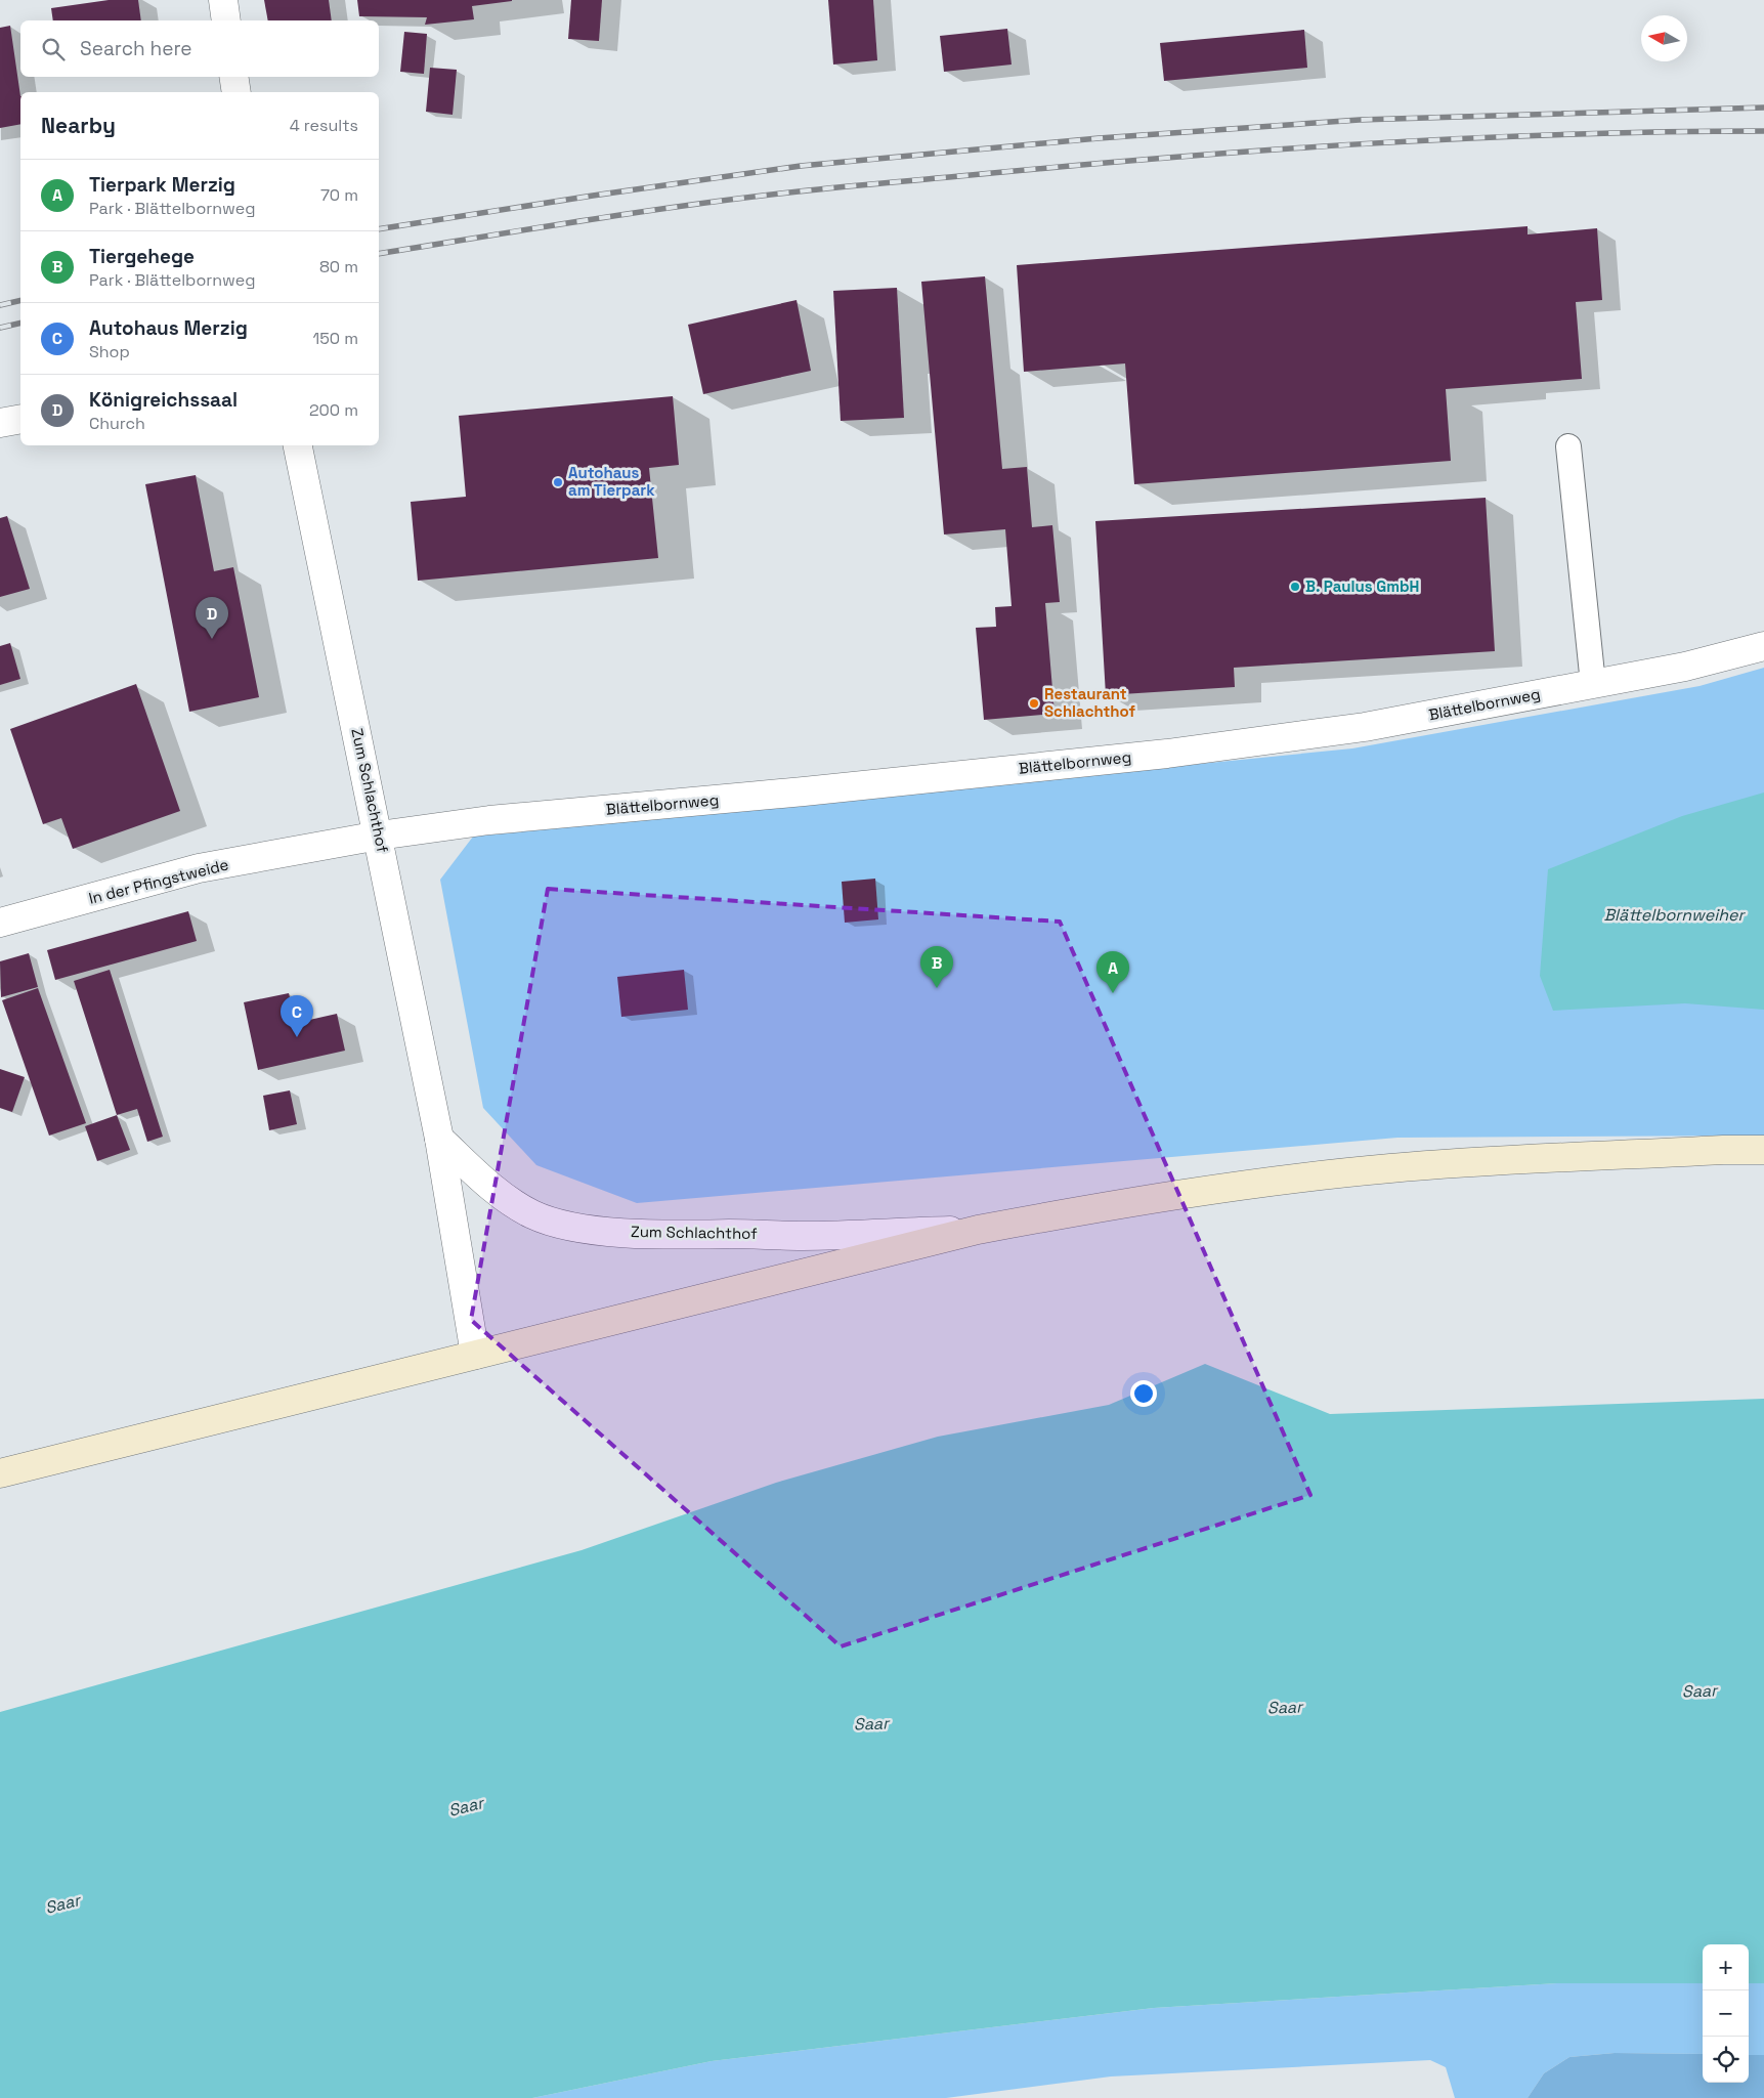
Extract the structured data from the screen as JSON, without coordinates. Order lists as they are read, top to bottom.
{
  "streets": {
    "street": ["Blättelbornweg", "Zum Schlachthof", "In der Pfingstweide"]
  },
  "crossings": [
    ["Blättelbornweg", "Zum Schlachthof"],
    ["Blättelbornweg", "In der Pfingstweide"],
    ["Zum Schlachthof", "In der Pfingstweide"]
  ],
  "water": ["Blättelbornweiher", "Saar"],
  "places": ["Autohaus am Tierpark", "B. Paulus GmbH", "Restaurant Schlachthof"],
  "north": "left",
  "page": {
    "search": "Search here",
    "heading": ["Nearby", "4 results"],
    "list": [
      {
        "mark": "A",
        "name": "Tierpark Merzig",
        "note": "Park · Blättelbornweg",
        "value": "70 m"
      },
      {
        "mark": "B",
        "name": "Tiergehege",
        "note": "Park · Blättelbornweg",
        "value": "80 m"
      },
      {
        "mark": "C",
        "name": "Autohaus Merzig",
        "note": "Shop",
        "value": "150 m"
      },
      {
        "mark": "D",
        "name": "Königreichssaal",
        "note": "Church",
        "value": "200 m"
      }
    ],
    "pins": [
      "D",
      "B",
      "A",
      "C"
    ],
    "map_buttons": ["+", "−"]
  }
}
